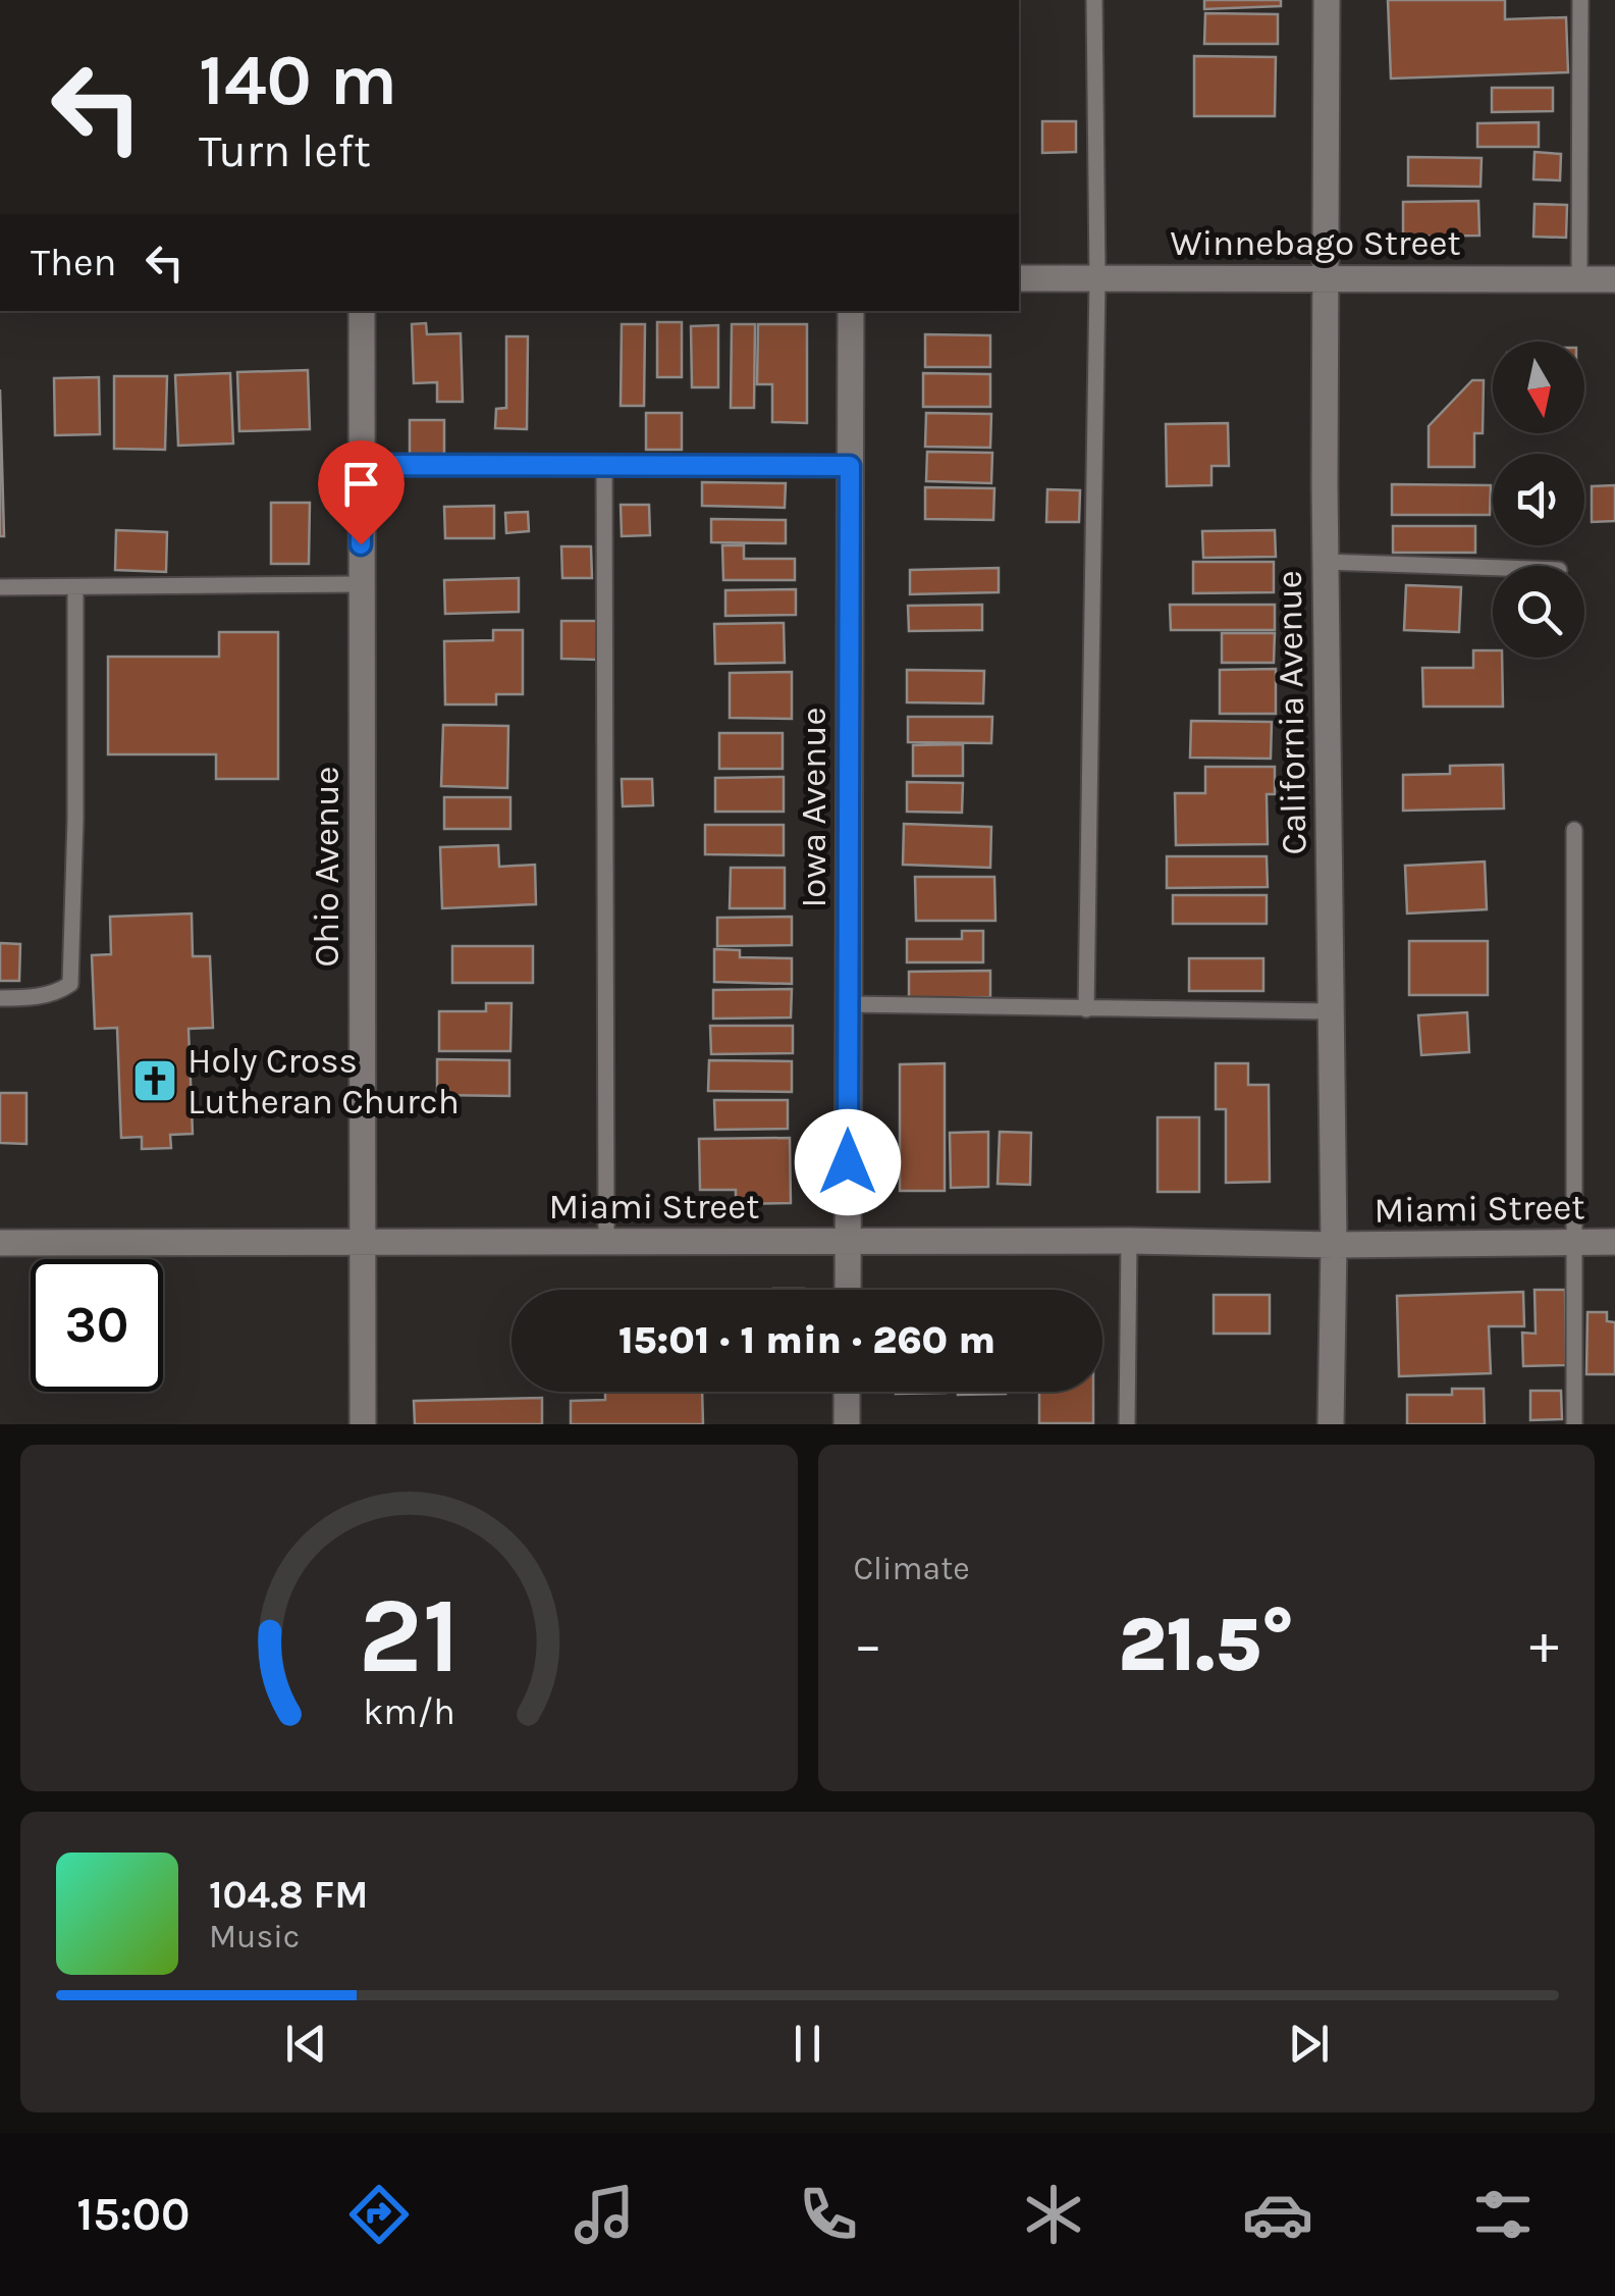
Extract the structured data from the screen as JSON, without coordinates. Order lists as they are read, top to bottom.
{
  "streets": {
    "street": [
      "Winnebago Street",
      "California Avenue",
      "Iowa Avenue",
      "Ohio Avenue",
      "Miami Street"
    ]
  },
  "crossings": [
    ["Winnebago Street", "California Avenue"],
    ["California Avenue", "Miami Street"],
    ["Iowa Avenue", "Miami Street"],
    ["Ohio Avenue", "Miami Street"]
  ],
  "places": {
    "church": ["Holy Cross Lutheran Church"]
  },
  "north": "bottom",
  "page": {
    "turn": ["140 m", "Turn left"],
    "then": "Then",
    "limit": "30",
    "trip": "15:01 · 1 min · 260 m",
    "tile": "Climate",
    "heat": ["−", "21.5°", "+"],
    "song": ["104.8 FM", "Music"],
    "tabs": "15:00",
    "gauge": ["21", "km/h"]
  }
}
